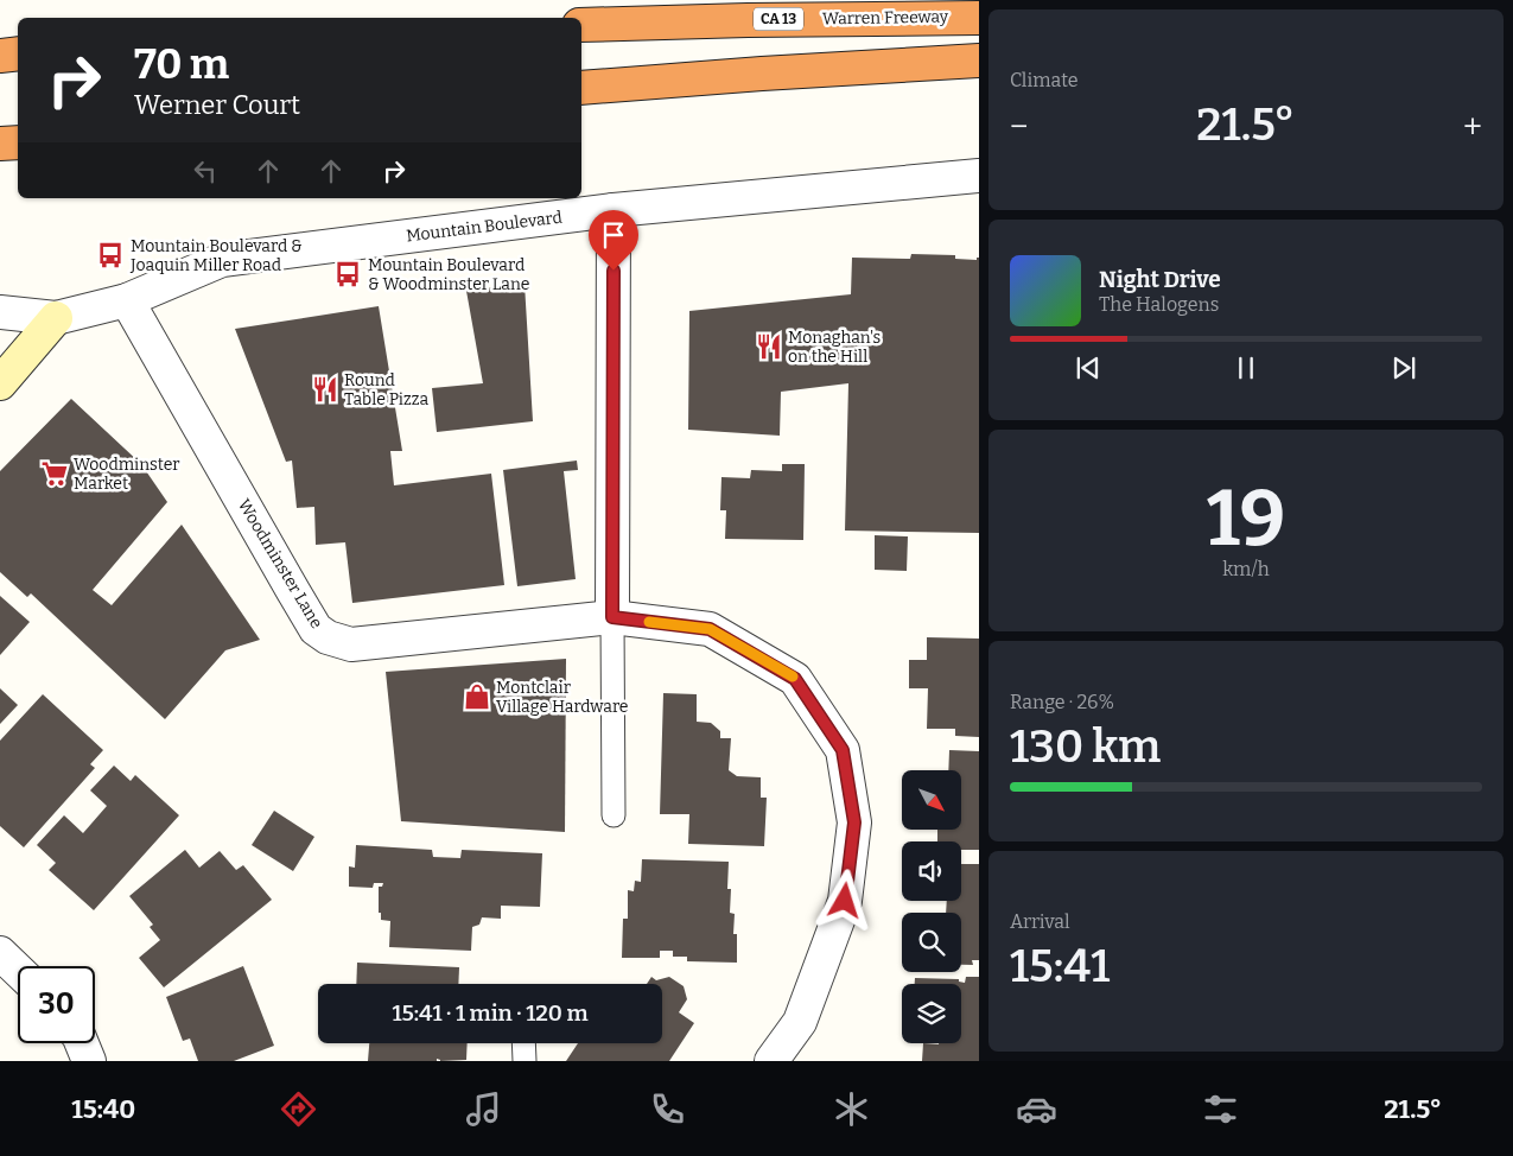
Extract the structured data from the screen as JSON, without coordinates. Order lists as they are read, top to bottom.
{
  "streets": {
    "highway": ["Warren Freeway", "CA 13"],
    "street": ["Mountain Boulevard", "Woodminster Lane"]
  },
  "crossings": [
    ["Mountain Boulevard", "Woodminster Lane"]
  ],
  "places": {
    "bus stop": ["Mountain Boulevard & Joaquin Miller Road", "Mountain Boulevard & Woodminster Lane"],
    "restaurant": ["Monaghan's on the Hill", "Round Table Pizza"],
    "supermarket": ["Woodminster Market"],
    "shop": ["Montclair Village Hardware"]
  },
  "north": "bottom right",
  "page": {
    "tile": [
      "Climate",
      ["19", "km/h"],
      ["Range · 26%", "130 km"],
      ["Arrival", "15:41"]
    ],
    "turn": ["70 m", "Werner Court"],
    "heat": ["−", "21.5°", "+"],
    "song": ["Night Drive", "The Halogens"],
    "limit": "30",
    "trip": "15:41 · 1 min · 120 m",
    "tabs": ["15:40", "21.5°"]
  }
}
